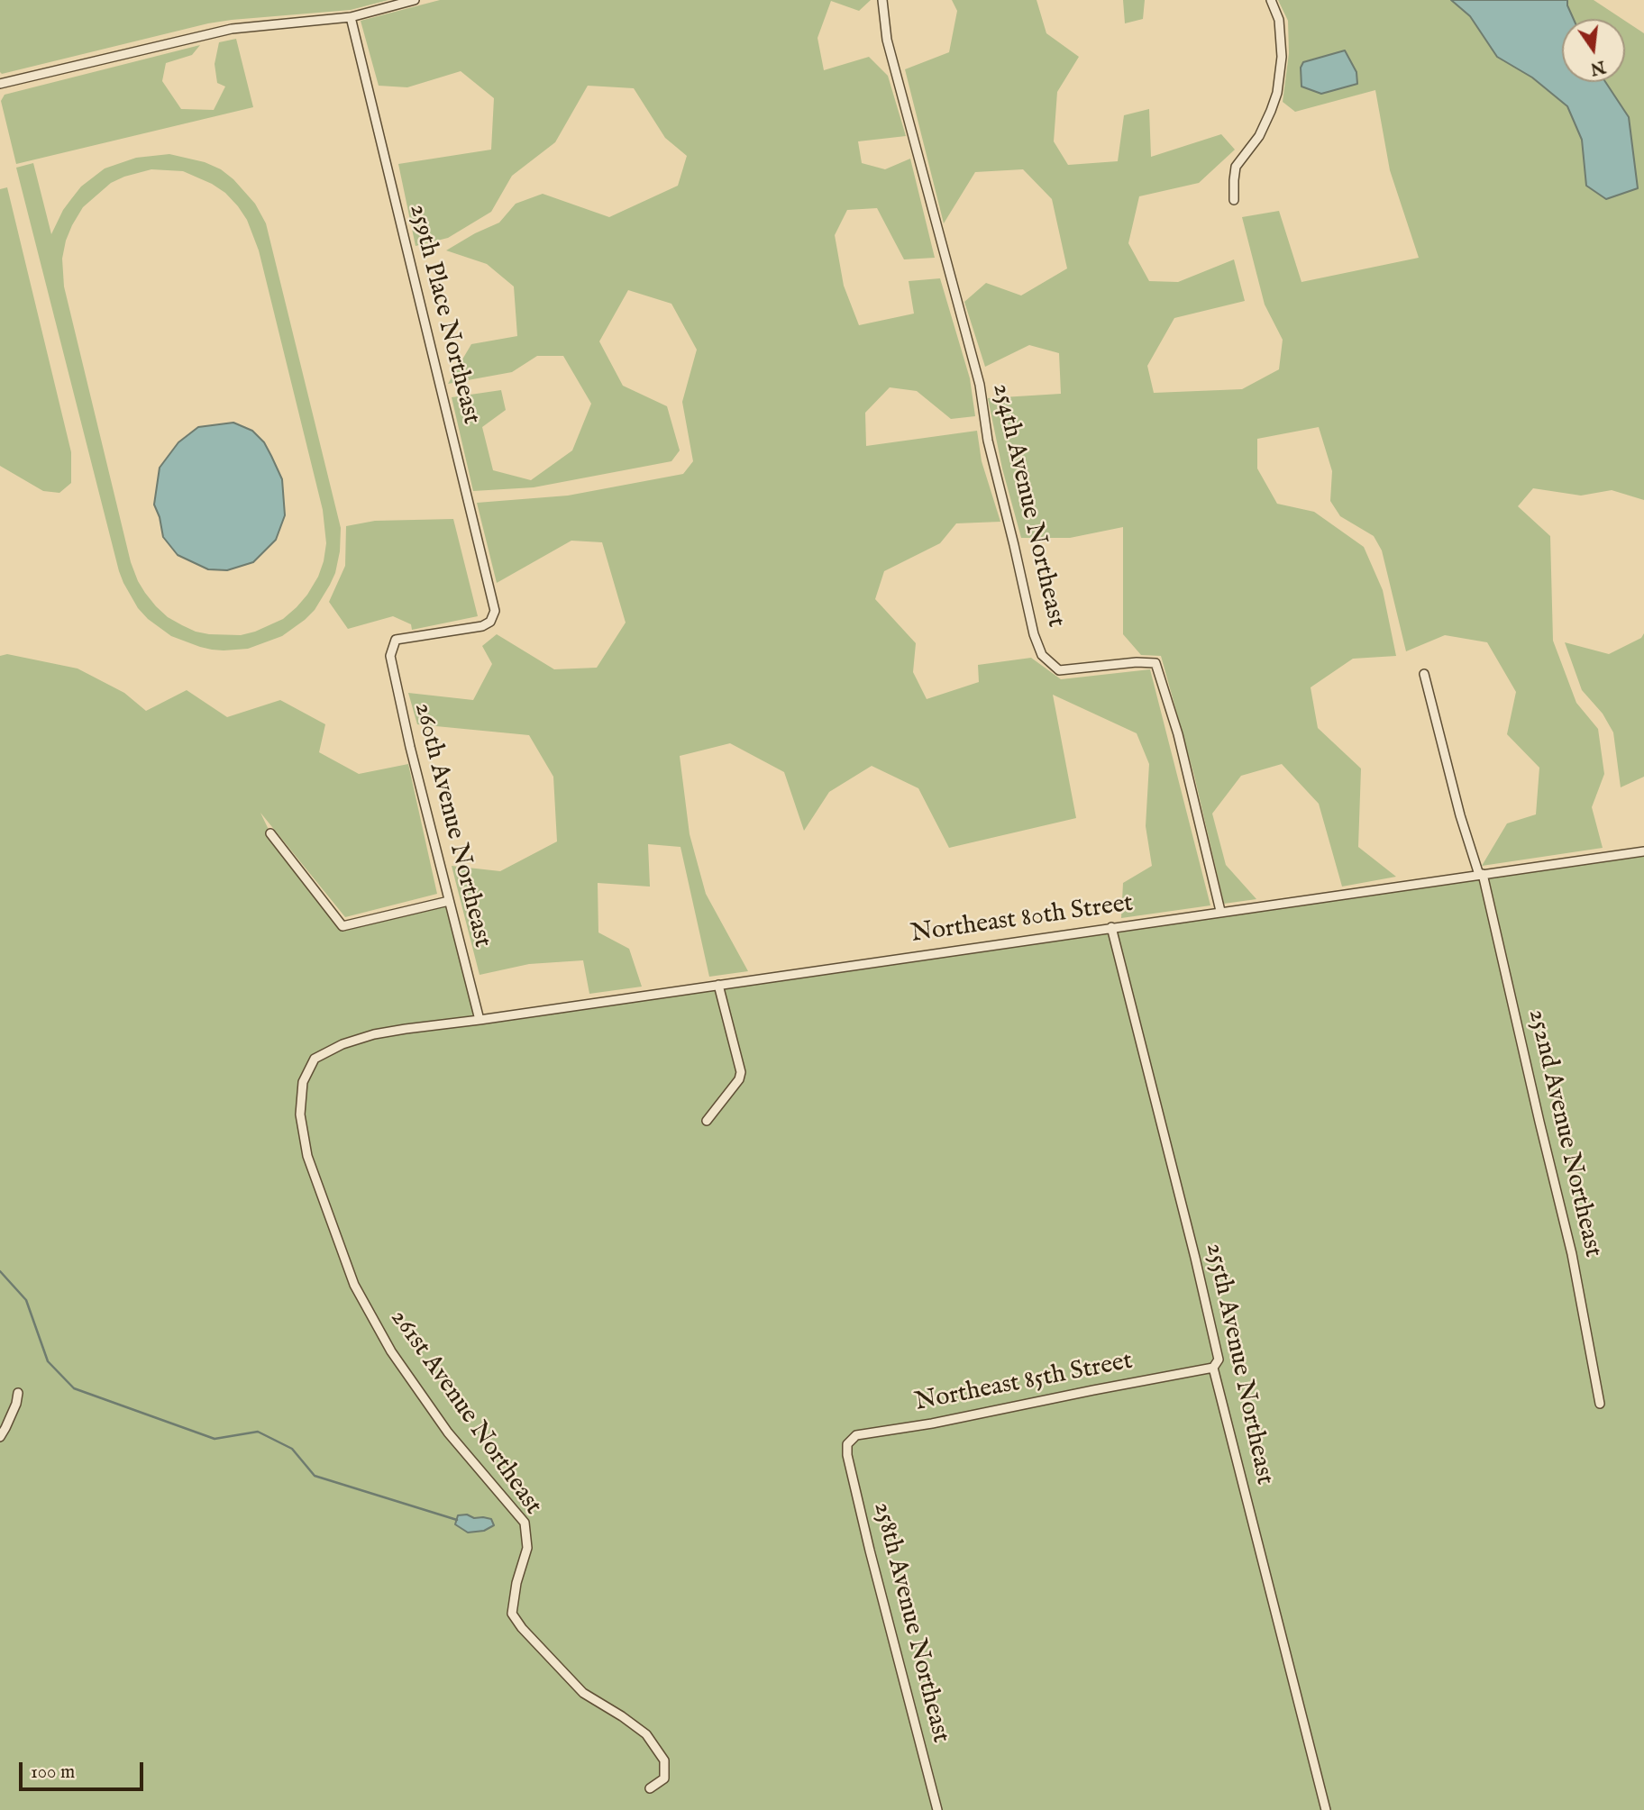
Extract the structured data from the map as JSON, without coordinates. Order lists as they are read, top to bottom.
{
  "streets": {
    "street": [
      "259th Place Northeast",
      "254th Avenue Northeast",
      "260th Avenue Northeast",
      "Northeast 80th Street",
      "252nd Avenue Northeast",
      "255th Avenue Northeast",
      "Northeast 85th Street",
      "261st Avenue Northeast",
      "258th Avenue Northeast"
    ]
  },
  "crossings": [
    ["259th Place Northeast", "260th Avenue Northeast"],
    ["254th Avenue Northeast", "Northeast 80th Street"],
    ["260th Avenue Northeast", "Northeast 80th Street"],
    ["Northeast 80th Street", "252nd Avenue Northeast"],
    ["Northeast 80th Street", "255th Avenue Northeast"],
    ["Northeast 80th Street", "261st Avenue Northeast"],
    ["255th Avenue Northeast", "Northeast 85th Street"],
    ["Northeast 85th Street", "258th Avenue Northeast"]
  ],
  "scale_bar": "100 m",
  "north": "bottom"
}
